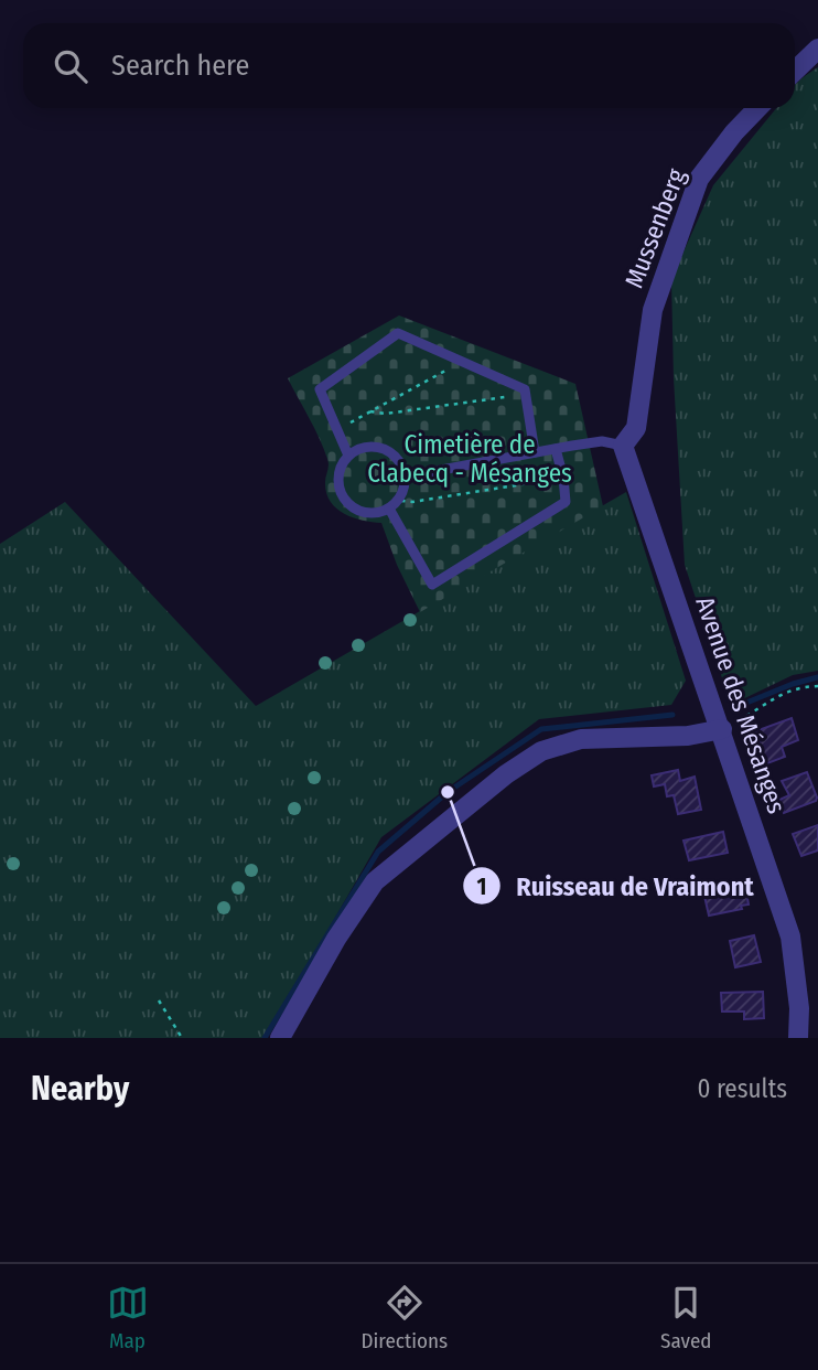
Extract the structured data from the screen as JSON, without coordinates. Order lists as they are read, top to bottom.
{
  "streets": {
    "street": ["Mussenberg", "Avenue des Mésanges"]
  },
  "crossings": [
    ["Mussenberg", "Avenue des Mésanges"]
  ],
  "parks": ["Cimetière de Clabecq - Mésanges"],
  "places": ["Ruisseau de Vraimont"],
  "page": {
    "search": "Search here",
    "heading": ["Nearby", "0 results"],
    "nav": ["Map", "Directions", "Saved"]
  }
}
